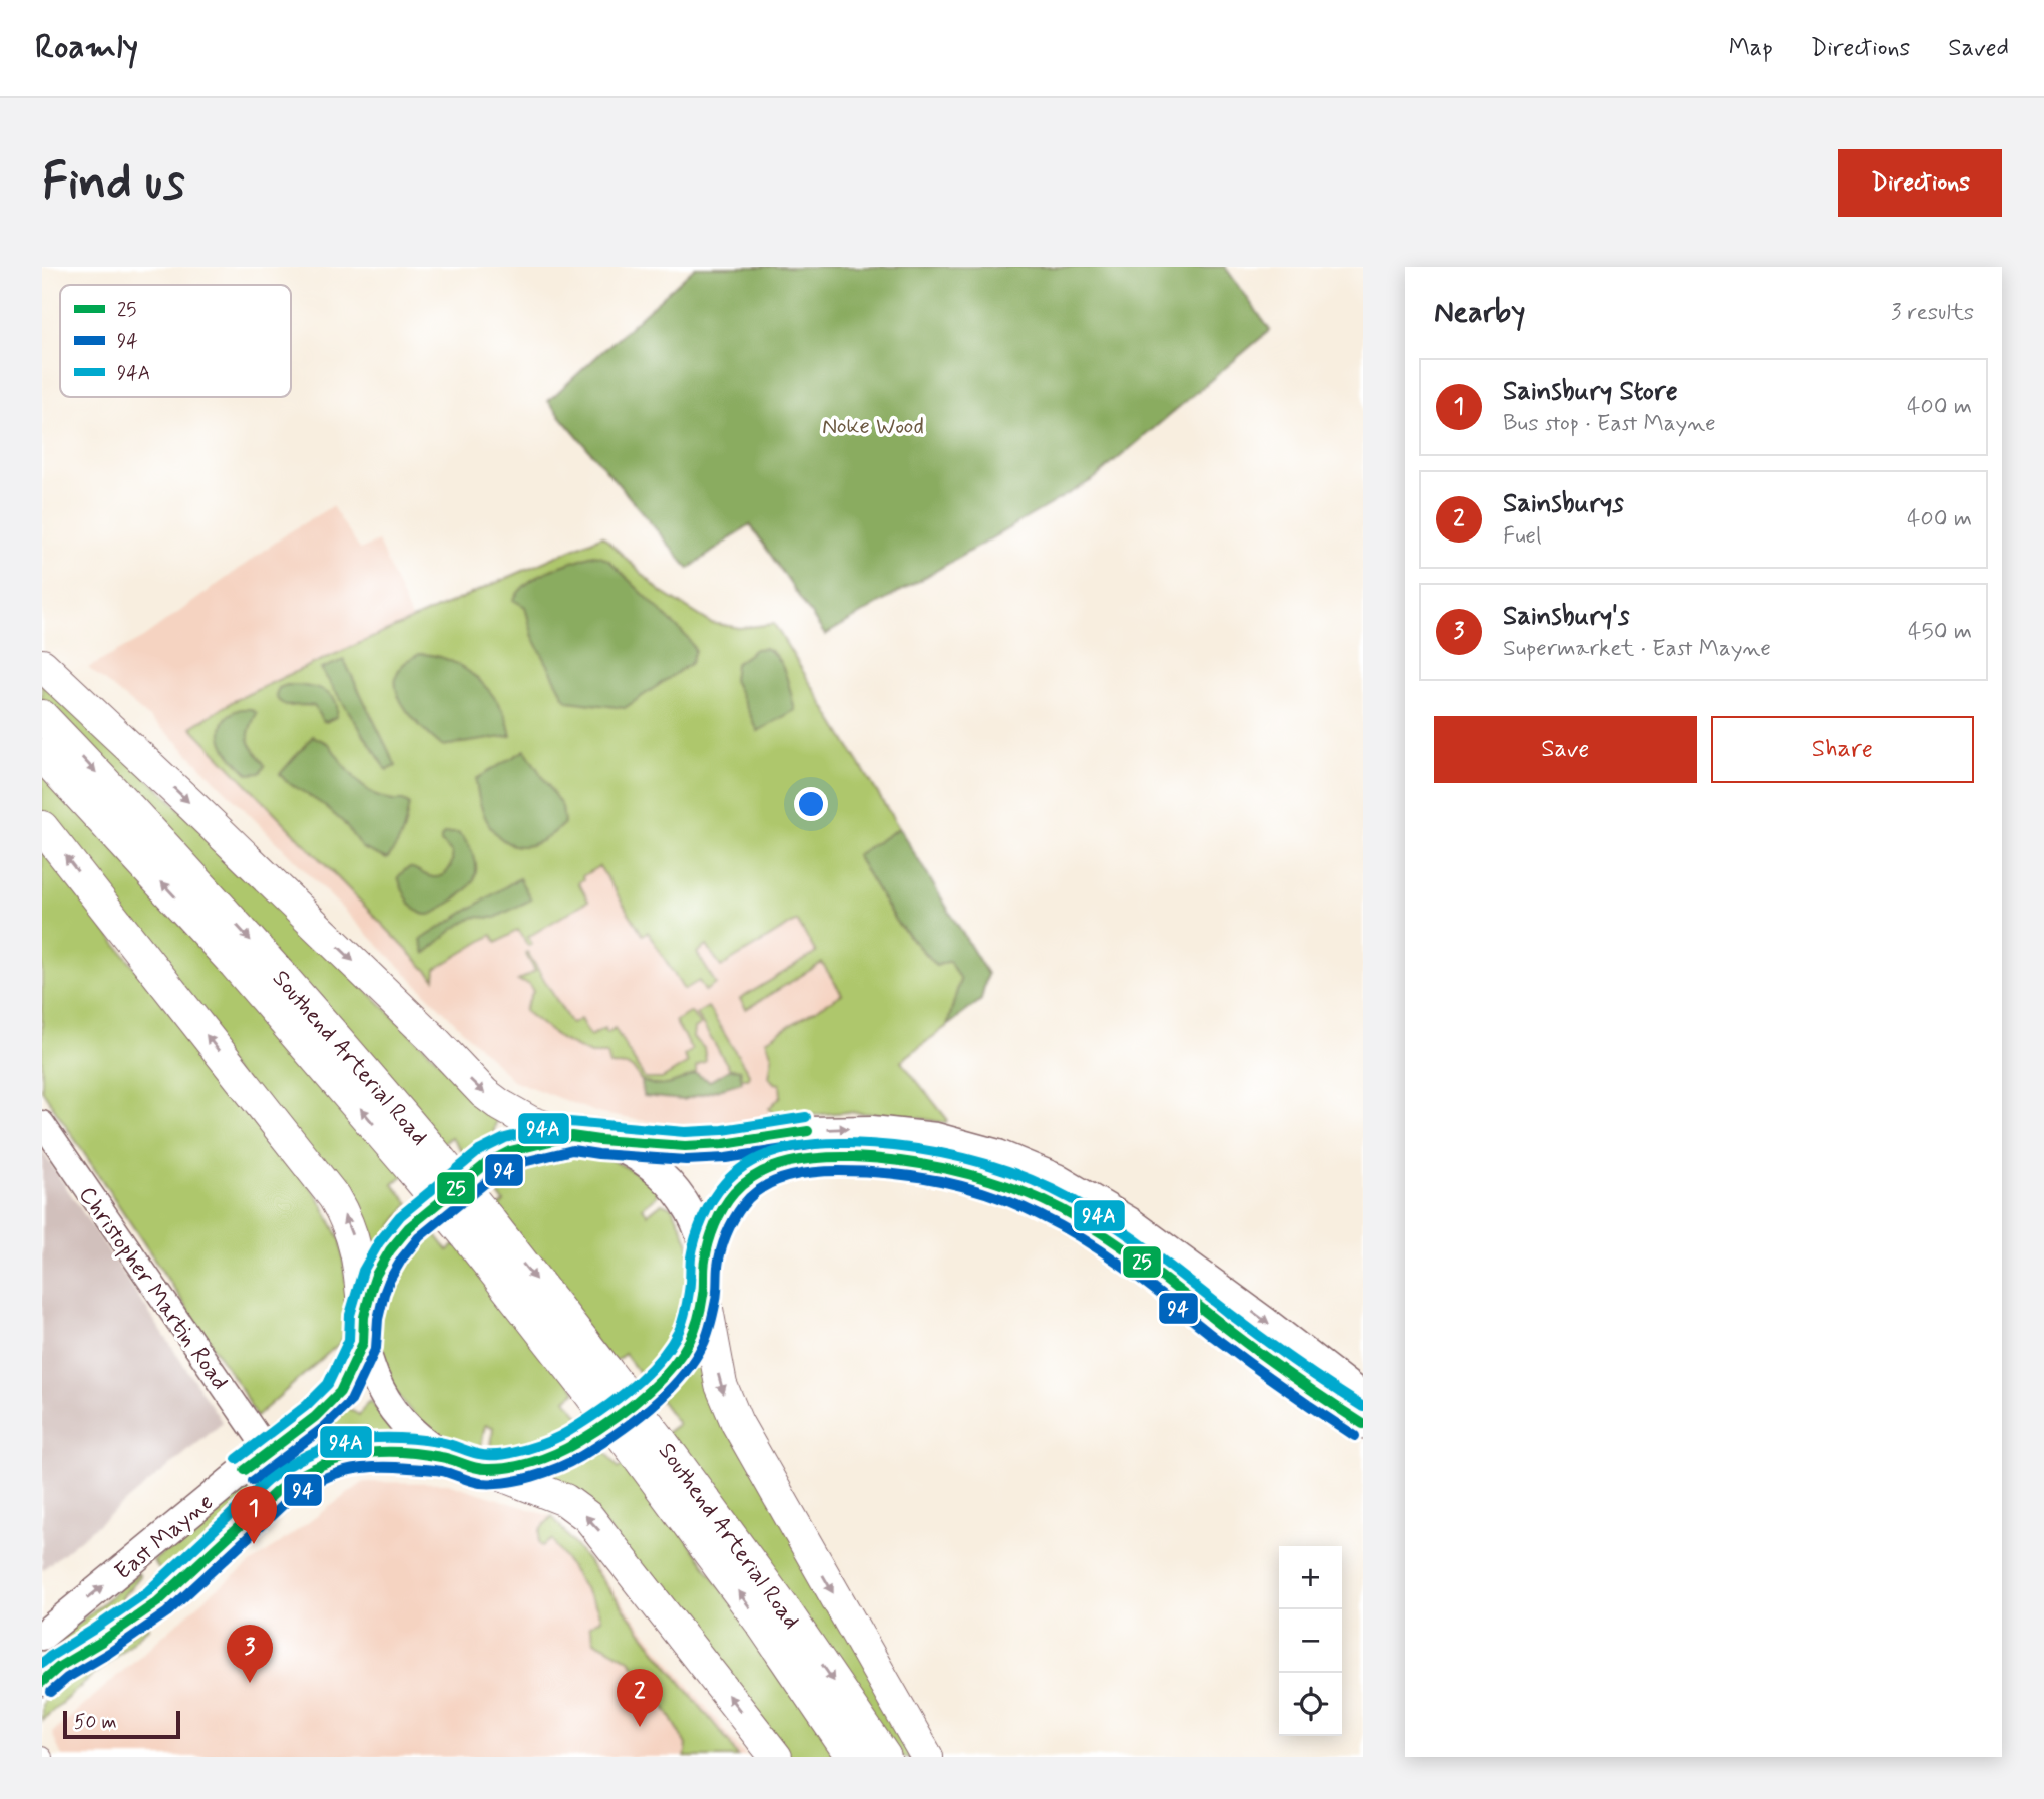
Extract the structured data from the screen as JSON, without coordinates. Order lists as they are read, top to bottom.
{
  "streets": {
    "highway": ["Southend Arterial Road"],
    "main road": ["East Mayne"],
    "street": ["Christopher Martin Road"]
  },
  "crossings": [
    ["Christopher Martin Road", "East Mayne"]
  ],
  "one_way": ["East Mayne"],
  "parks": ["Noke Wood"],
  "lines": ["transit line 94A", "transit line 25", "transit line 94"],
  "legend": ["25", "94", "94A"],
  "scale_bar": "50 m",
  "page": {
    "header": "Roamly",
    "nav": ["Map", "Directions", "Saved"],
    "buttons": [
      "Directions",
      ["Save", "Share"]
    ],
    "title": "Find us",
    "heading": ["Nearby", "3 results"],
    "list": [
      {
        "mark": "1",
        "name": "Sainsbury Store",
        "note": "Bus stop · East Mayne",
        "value": "400 m"
      },
      {
        "mark": "2",
        "name": "Sainsburys",
        "note": "Fuel",
        "value": "400 m"
      },
      {
        "mark": "3",
        "name": "Sainsbury's",
        "note": "Supermarket · East Mayne",
        "value": "450 m"
      }
    ],
    "pins": ["1", "3", "2"],
    "map_buttons": ["+", "−"],
    "scale": "50 m"
  }
}
